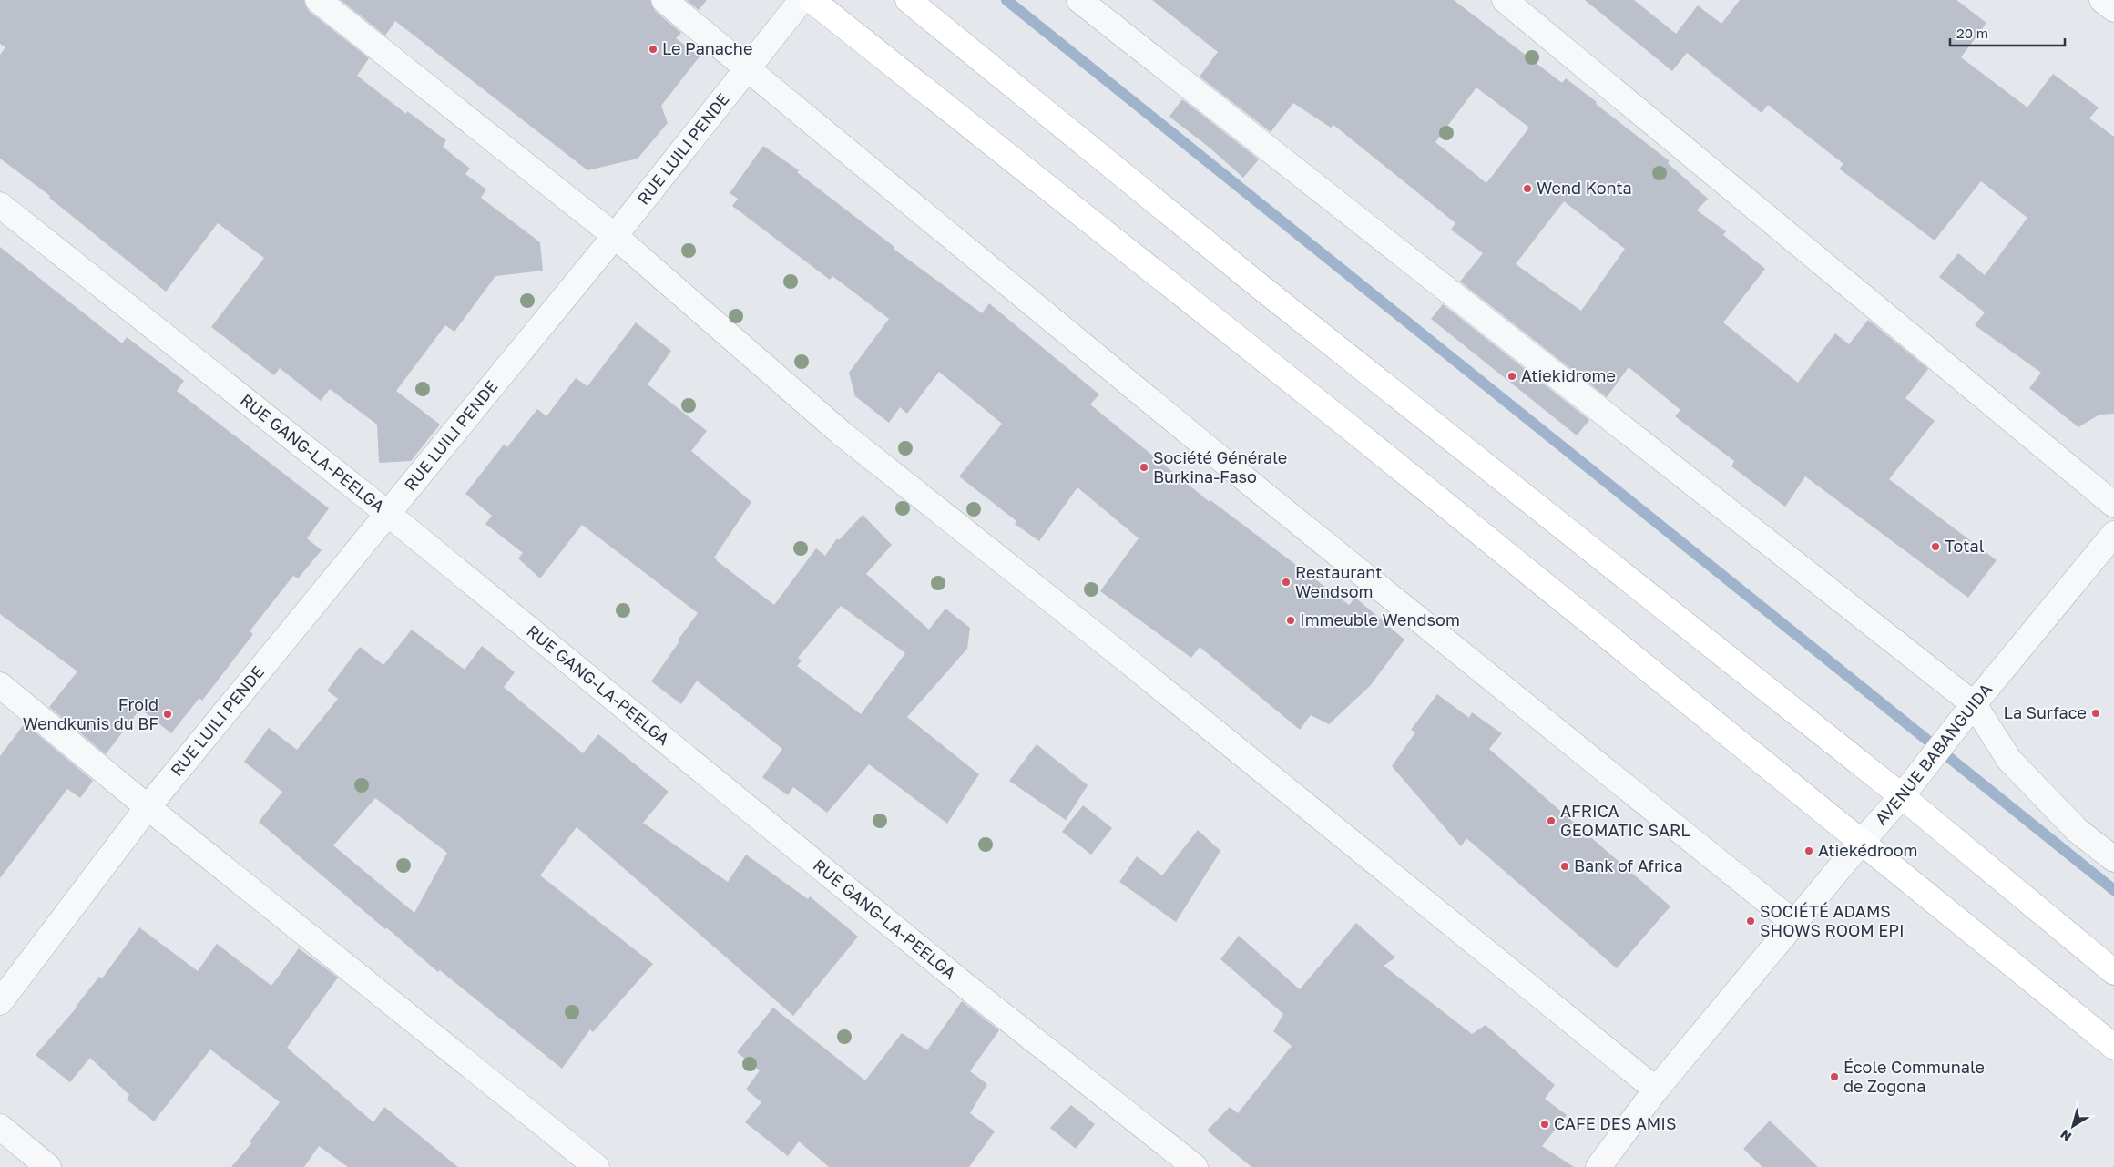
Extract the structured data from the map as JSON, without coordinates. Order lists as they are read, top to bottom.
{
  "streets": {
    "street": ["RUE LUILI PENDE", "RUE GANG-LA-PEELGA", "AVENUE BABANGUIDA"]
  },
  "crossings": [
    ["RUE LUILI PENDE", "RUE GANG-LA-PEELGA"]
  ],
  "places": [
    "Le Panache",
    "Wend Konta",
    "Atiekidrome",
    "Société Générale Burkina-Faso",
    "Total",
    "Restaurant Wendsom",
    "Immeuble Wendsom",
    "La Surface",
    "Froid Wendkunis du BF",
    "AFRICA GEOMATIC SARL",
    "Atiekédroom",
    "Bank of Africa",
    "SOCIÉTÉ ADAMS SHOWS ROOM EPI",
    "École Communale de Zogona",
    "CAFE DES AMIS"
  ],
  "scale_bar": "20 m",
  "north": "bottom left"
}
